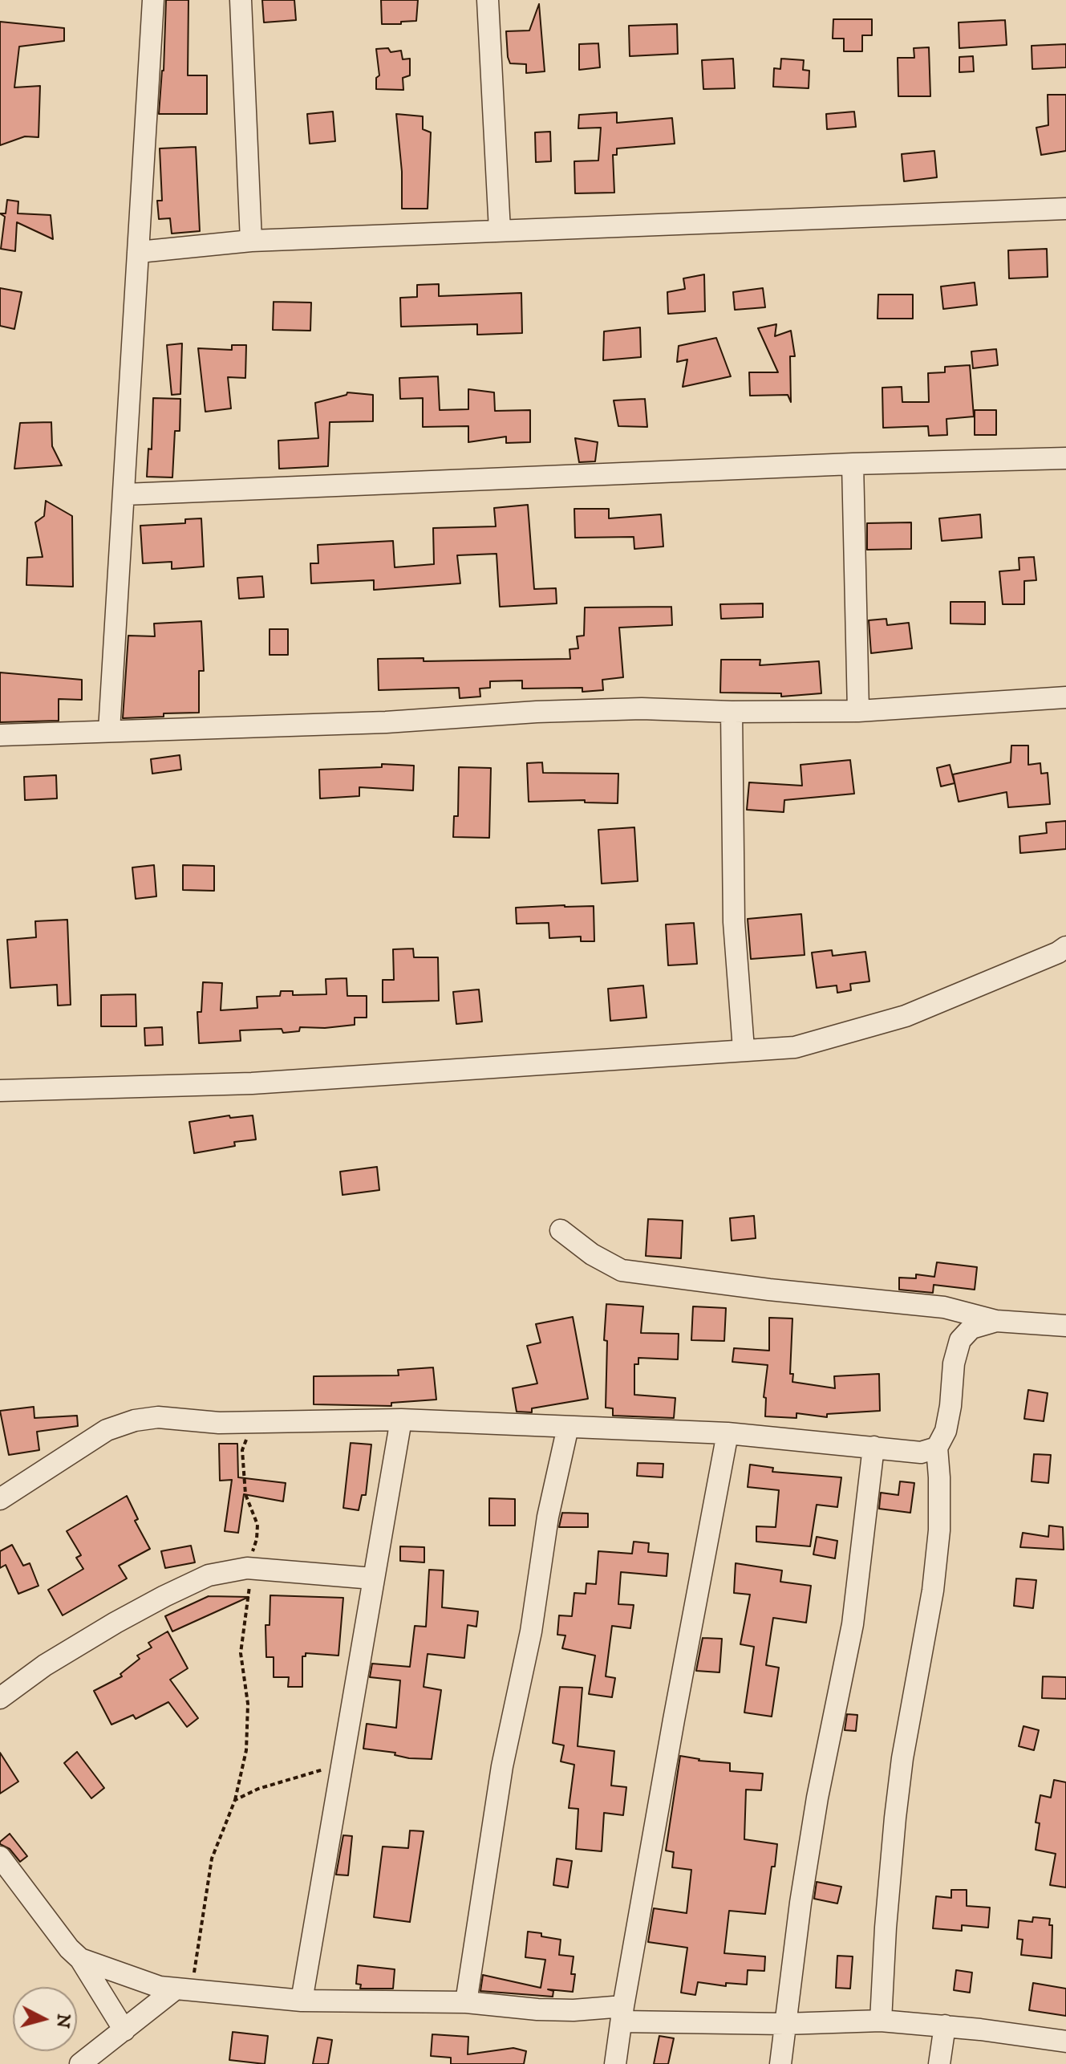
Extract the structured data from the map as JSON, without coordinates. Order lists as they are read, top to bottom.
{
  "north": "right"
}
